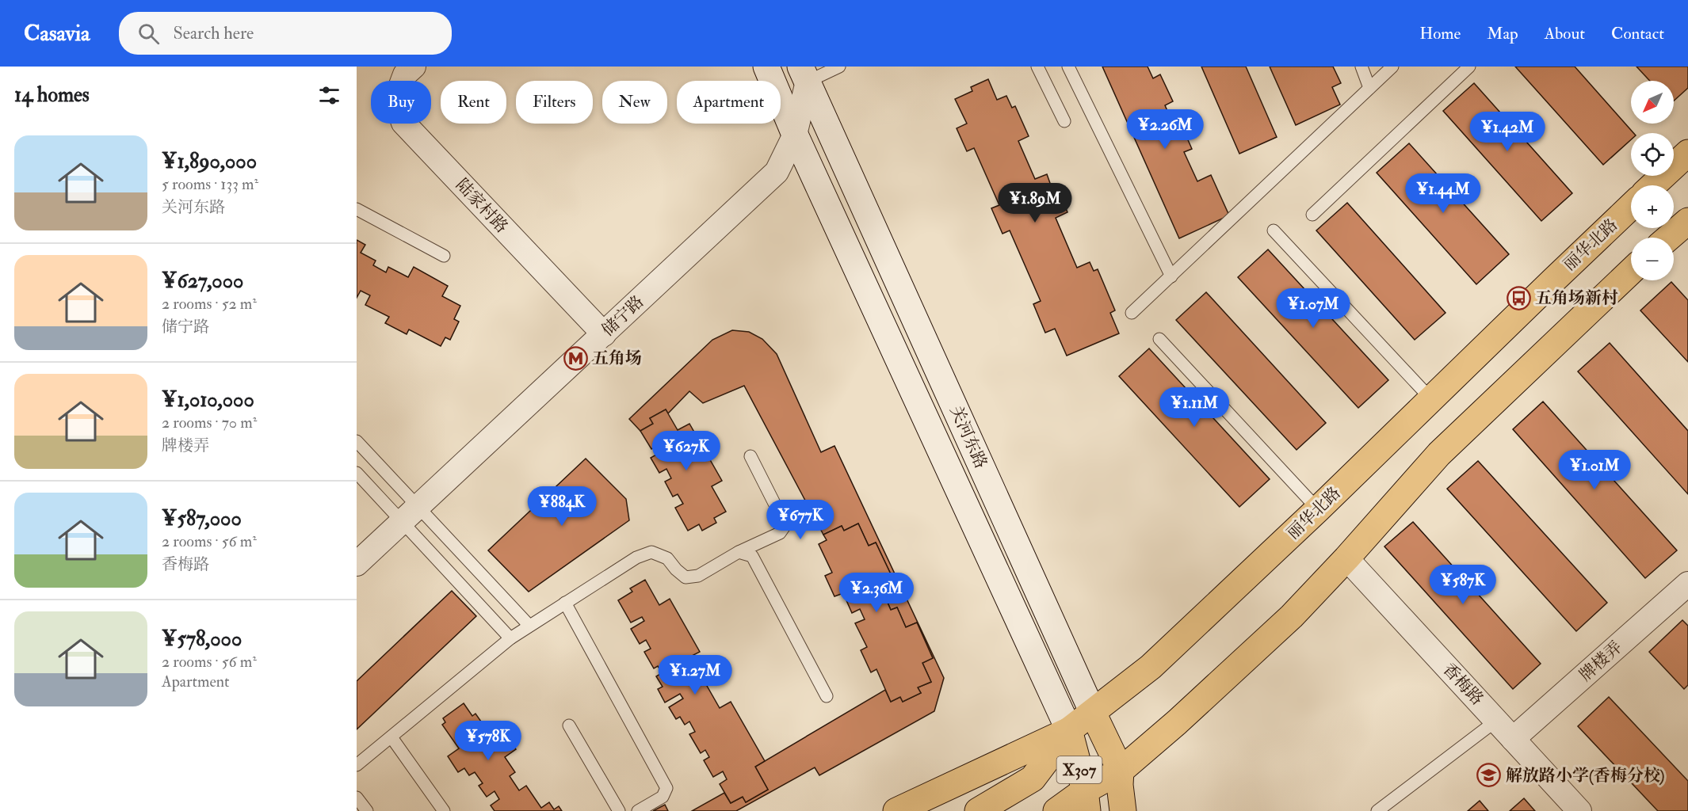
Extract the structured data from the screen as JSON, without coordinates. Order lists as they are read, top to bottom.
{
  "streets": {
    "main road": ["丽华北路", "关河东路", "X307"],
    "street": [
      "陆家村路",
      "储宁路",
      "牌楼弄",
      "香梅路"
    ]
  },
  "crossings": [
    ["陆家村路", "储宁路"],
    ["丽华北路", "关河东路"],
    ["储宁路", "关河东路"],
    ["牌楼弄", "香梅路"]
  ],
  "places": {
    "bus stop": ["五角场新村"],
    "metro station": ["五角场"],
    "school or university": ["解放路小学(香梅分校)"]
  },
  "north": "bottom left",
  "page": {
    "header": "Casavia",
    "search": "Search here",
    "nav": [
      "Home",
      "Map",
      "About",
      "Contact"
    ],
    "heading": "14 homes",
    "map_buttons": ["+", "−"],
    "chip": [
      "Buy",
      "Rent",
      "Filters",
      "New",
      "Apartment"
    ],
    "price": [
      "¥2.26M",
      "¥1.42M",
      "¥1.44M",
      "¥1.89M",
      "¥1.07M",
      "¥1.11M",
      "¥627K",
      "¥1.01M",
      "¥884K",
      "¥677K",
      "¥587K",
      "¥2.36M",
      "¥1.27M",
      "¥578K"
    ],
    "list": [
      {
        "name": "¥1,890,000",
        "note": "5 rooms · 133 m² · 关河东路"
      },
      {
        "name": "¥627,000",
        "note": "2 rooms · 52 m² · 储宁路"
      },
      {
        "name": "¥1,010,000",
        "note": "2 rooms · 70 m² · 牌楼弄"
      },
      {
        "name": "¥587,000",
        "note": "2 rooms · 56 m² · 香梅路"
      },
      {
        "name": "¥578,000",
        "note": "2 rooms · 56 m² · Apartment"
      }
    ]
  }
}
